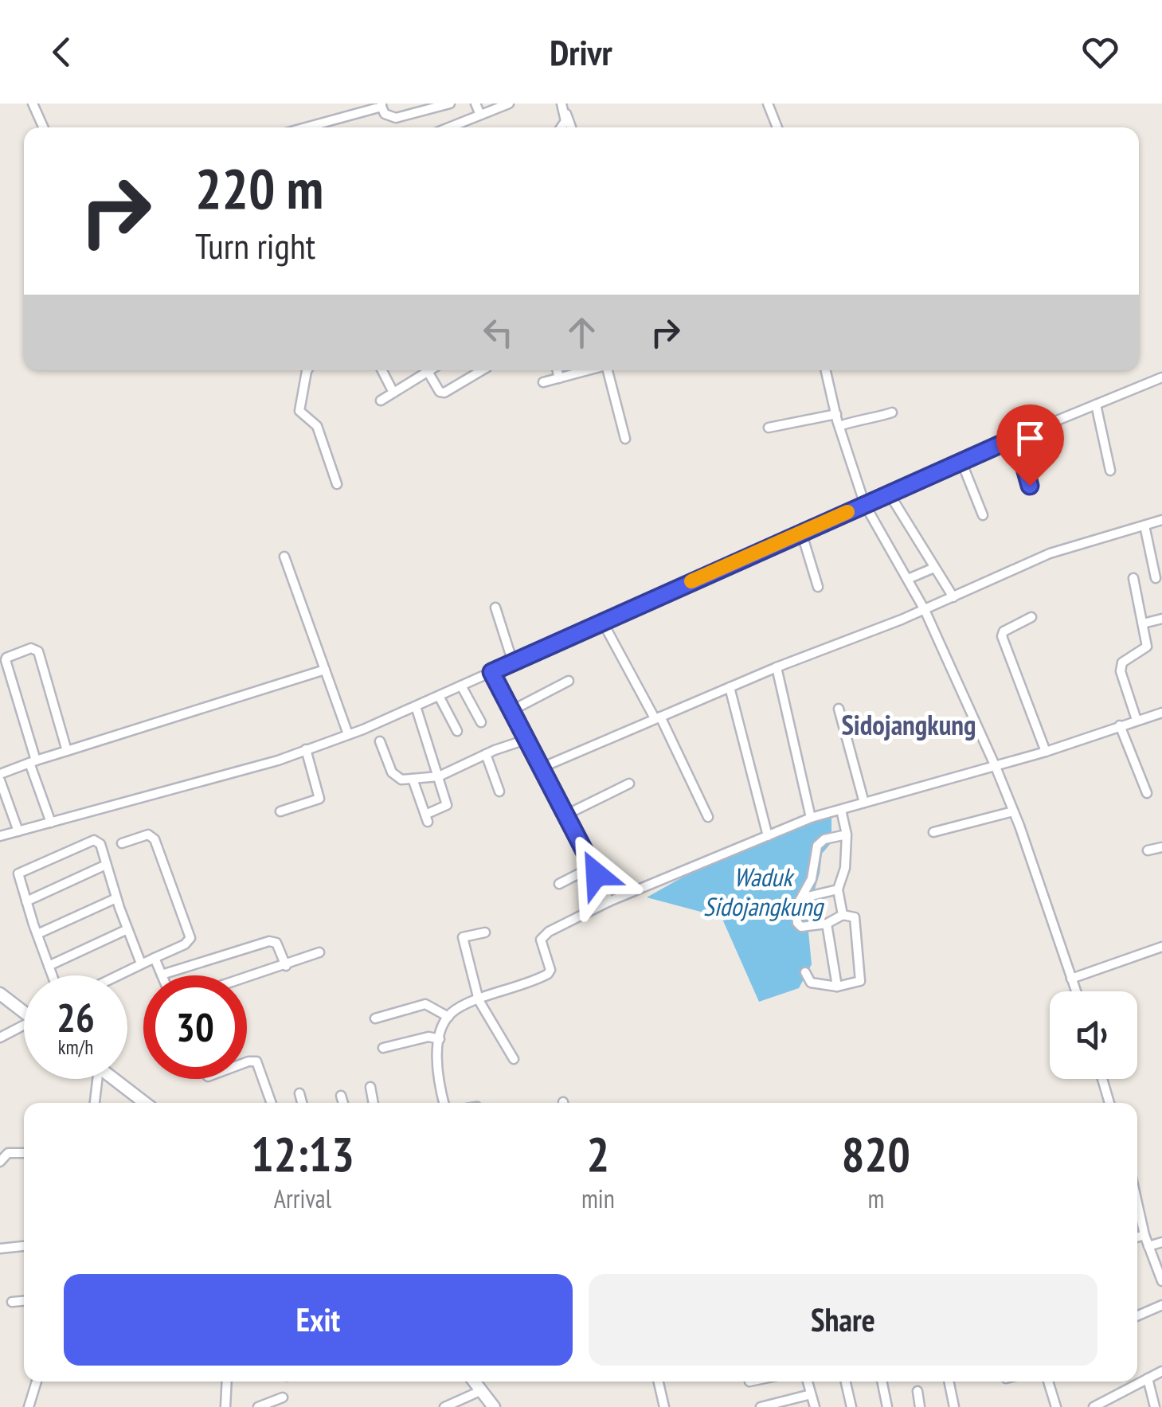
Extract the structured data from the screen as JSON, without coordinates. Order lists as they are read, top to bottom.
{
  "districts": ["Sidojangkung"],
  "water": ["Waduk Sidojangkung"],
  "page": {
    "header": "Drivr",
    "turn": ["220 m", "Turn right"],
    "speed": "26 km/h",
    "limit": "30",
    "eta": [
      "12:13",
      "Arrival",
      "2",
      "min",
      "820",
      "m"
    ],
    "buttons": ["Exit", "Share"]
  }
}
